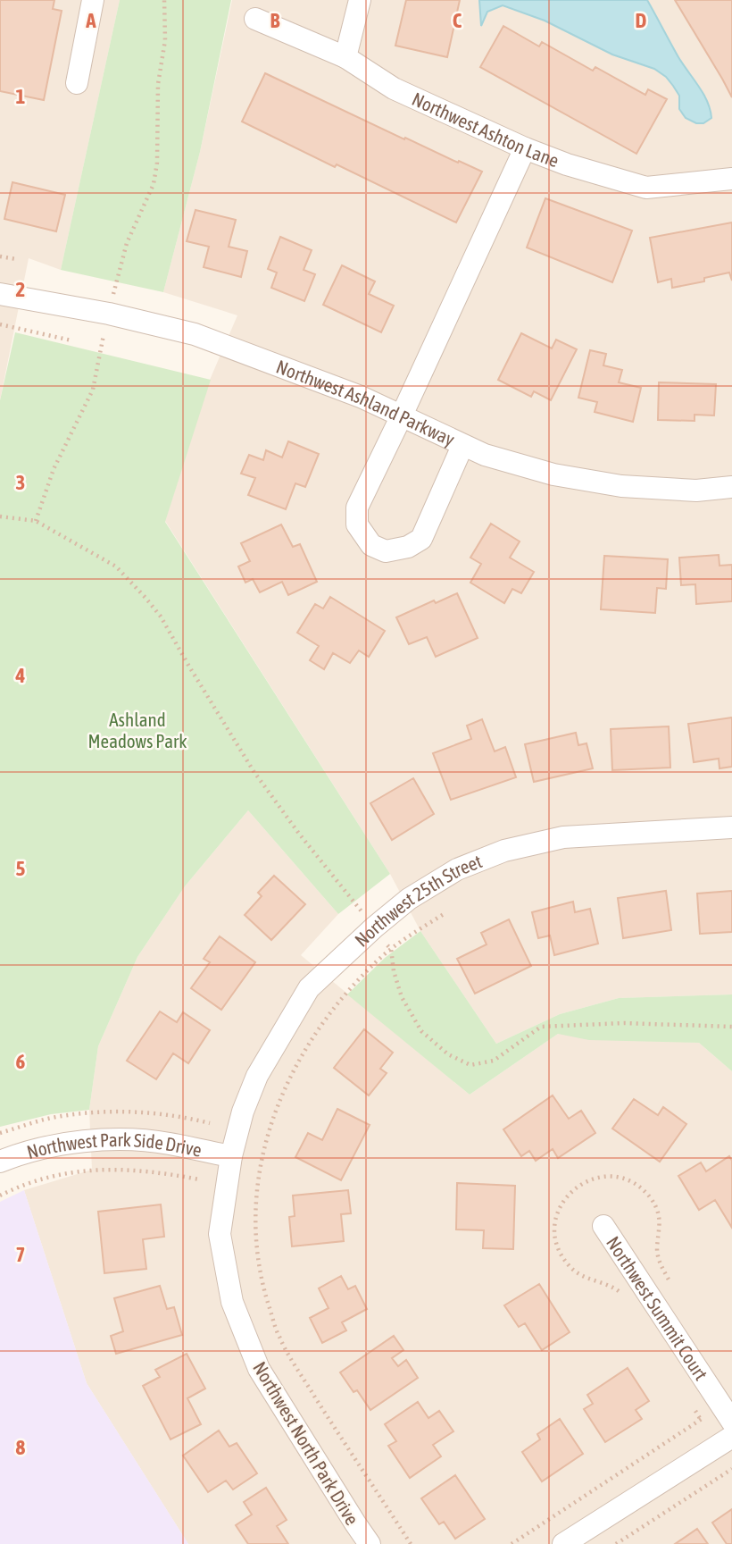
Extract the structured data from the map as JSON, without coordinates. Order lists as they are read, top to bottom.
{
  "streets": {
    "street": [
      "Northwest Ashton Lane",
      "Northwest Ashland Parkway",
      "Northwest 25th Street",
      "Northwest Park Side Drive",
      "Northwest Summit Court",
      "Northwest North Park Drive"
    ]
  },
  "crossings": [
    ["Northwest 25th Street", "Northwest Park Side Drive"],
    ["Northwest 25th Street", "Northwest North Park Drive"],
    ["Northwest Park Side Drive", "Northwest North Park Drive"]
  ],
  "parks": ["Ashland Meadows Park"],
  "grid": {
    "columns": [
      "A",
      "B",
      "C",
      "D"
    ],
    "rows": [
      "1",
      "2",
      "3",
      "4",
      "5",
      "6",
      "7",
      "8"
    ]
  }
}
